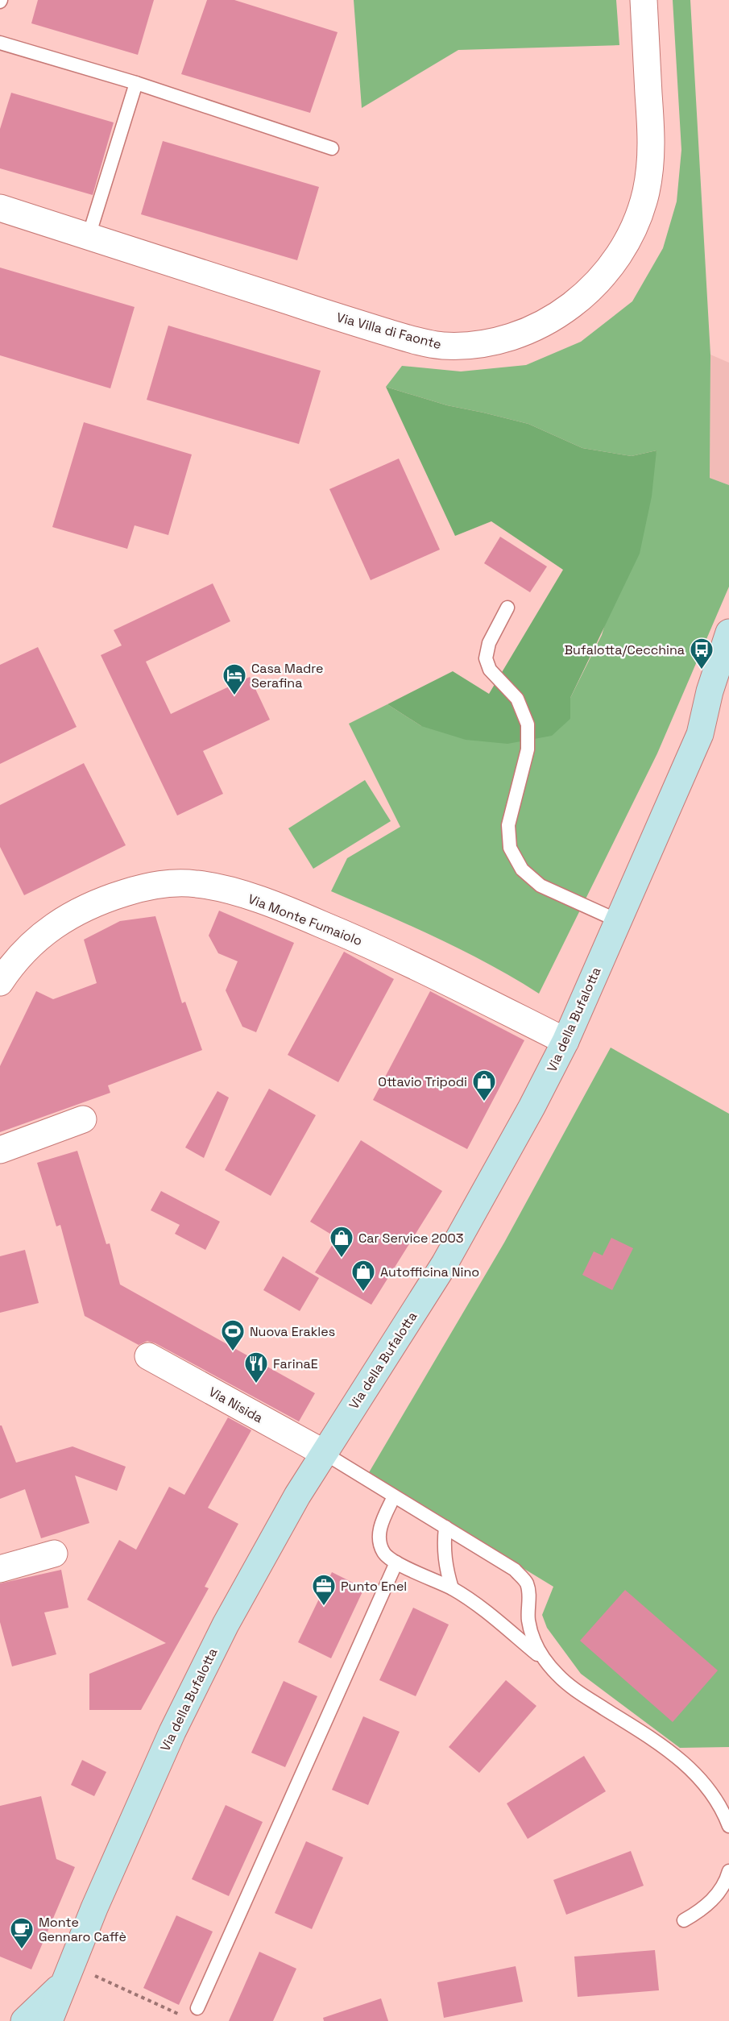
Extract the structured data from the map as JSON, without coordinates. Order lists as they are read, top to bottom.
{
  "streets": {
    "street": [
      "Via Villa di Faonte",
      "Via Monte Fumaiolo",
      "Via della Bufalotta",
      "Via Nisida"
    ]
  },
  "crossings": [
    ["Via Monte Fumaiolo", "Via della Bufalotta"],
    ["Via della Bufalotta", "Via Nisida"]
  ],
  "places": {
    "bus stop": ["Bufalotta/Cecchina"],
    "hotel": ["Casa Madre Serafina"],
    "shop": ["Ottavio Tripodi", "Car Service 2003", "Autofficina Nino"],
    "sports": ["Nuova Erakles"],
    "restaurant": ["FarinaE"],
    "office": ["Punto Enel"],
    "cafe": ["Monte Gennaro Caffè"]
  }
}
